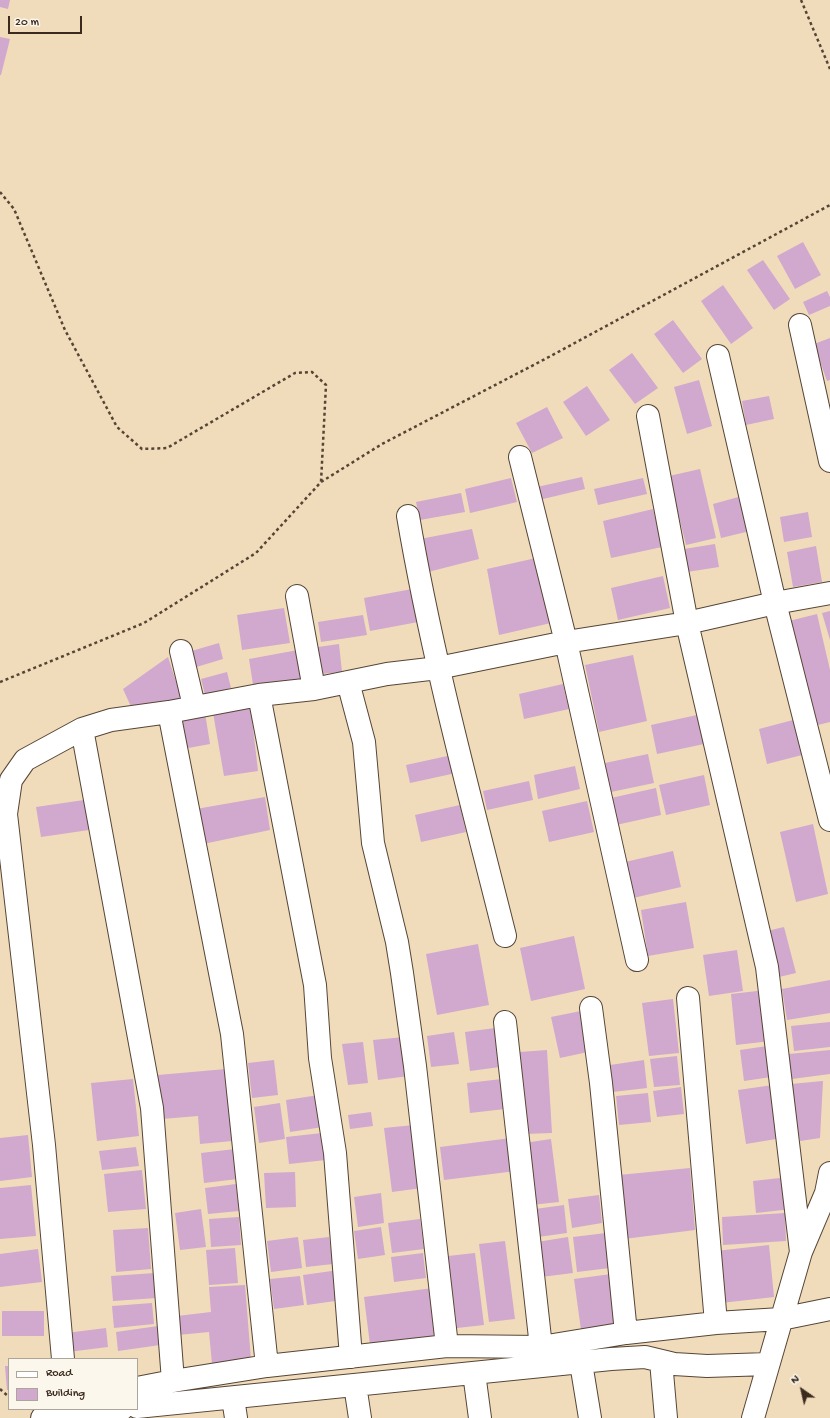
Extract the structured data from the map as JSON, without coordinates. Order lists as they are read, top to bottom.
{
  "legend": ["Road", "Building"],
  "scale_bar": "20 m",
  "north": "top left"
}
